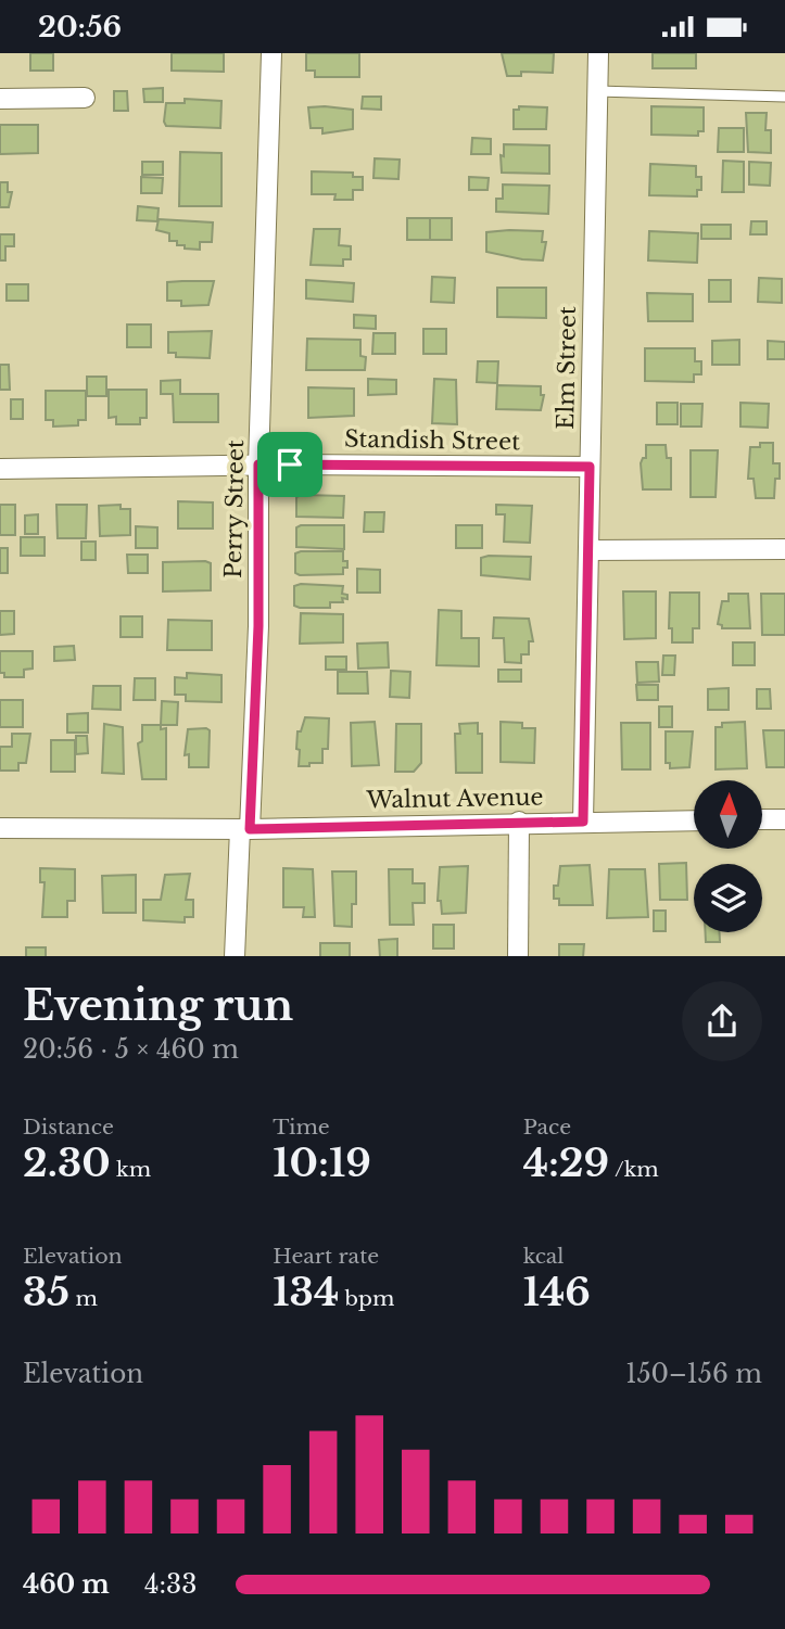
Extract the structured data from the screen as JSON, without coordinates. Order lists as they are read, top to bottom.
{
  "streets": {
    "street": [
      "Elm Street",
      "Standish Street",
      "Perry Street",
      "Walnut Avenue"
    ]
  },
  "crossings": [
    ["Elm Street", "Standish Street"],
    ["Elm Street", "Walnut Avenue"],
    ["Standish Street", "Perry Street"],
    ["Perry Street", "Walnut Avenue"]
  ],
  "north": "top",
  "page": {
    "status": "20:56",
    "heading": ["Evening run", "20:56 · 5 × 460 m"],
    "stats": [
      ["Distance", "2.30 km"],
      ["Time", "10:19"],
      ["Pace", "4:29 /km"],
      ["Elevation", "35 m"],
      ["Heart rate", "134 bpm"],
      ["kcal", "146"]
    ],
    "chart": ["Elevation", "150–156 m"],
    "list": [
      {
        "name": "460 m",
        "note": "4:33"
      }
    ]
  }
}
